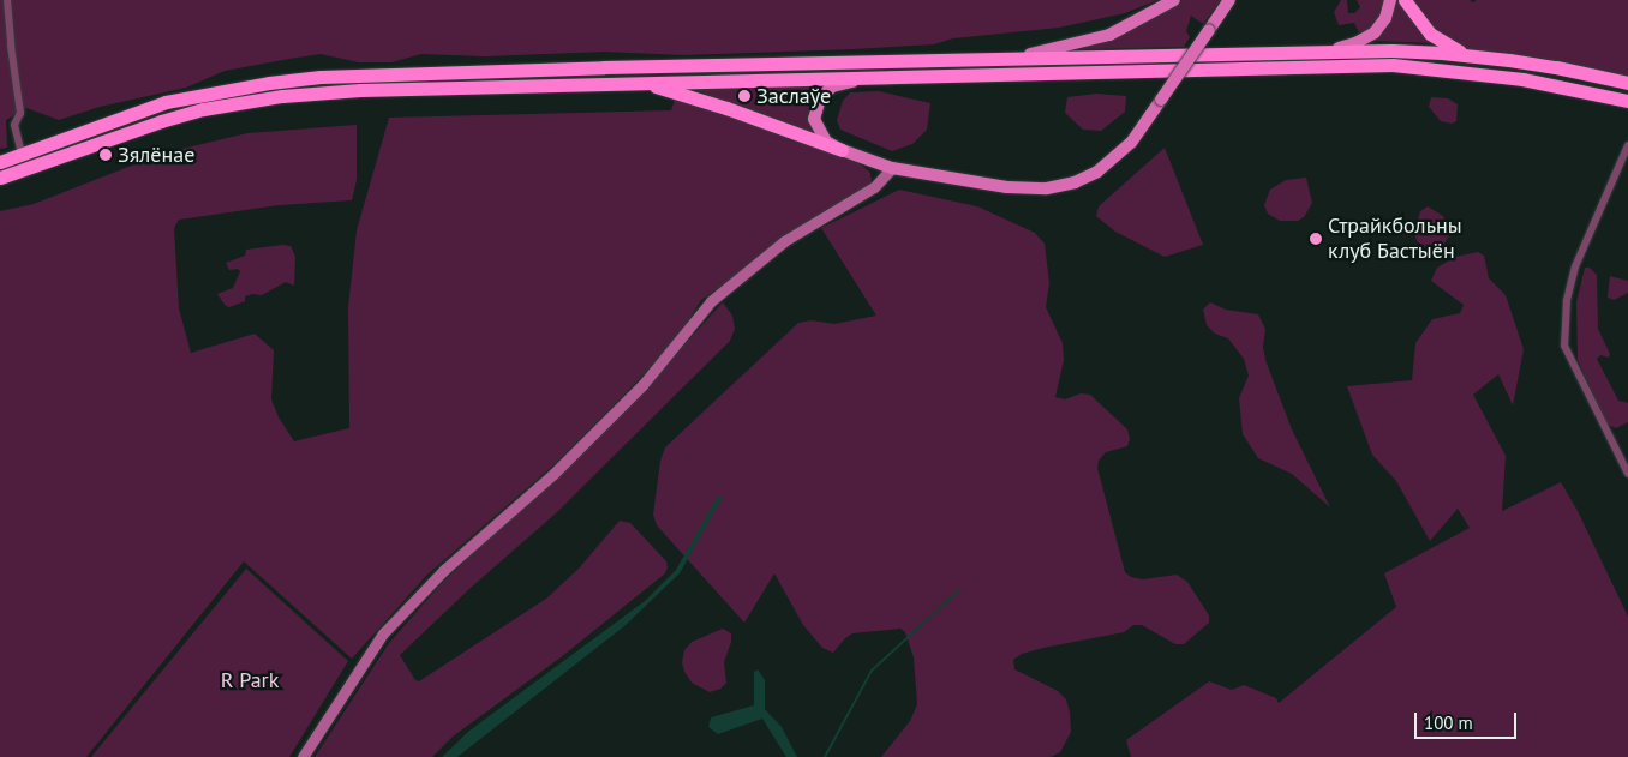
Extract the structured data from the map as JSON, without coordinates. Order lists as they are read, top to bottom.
{
  "parks": ["R Park"],
  "places": ["Заслаўе", "Зялёнае", "Страйкбольны клуб Бастыён"],
  "scale_bar": "100 m"
}
